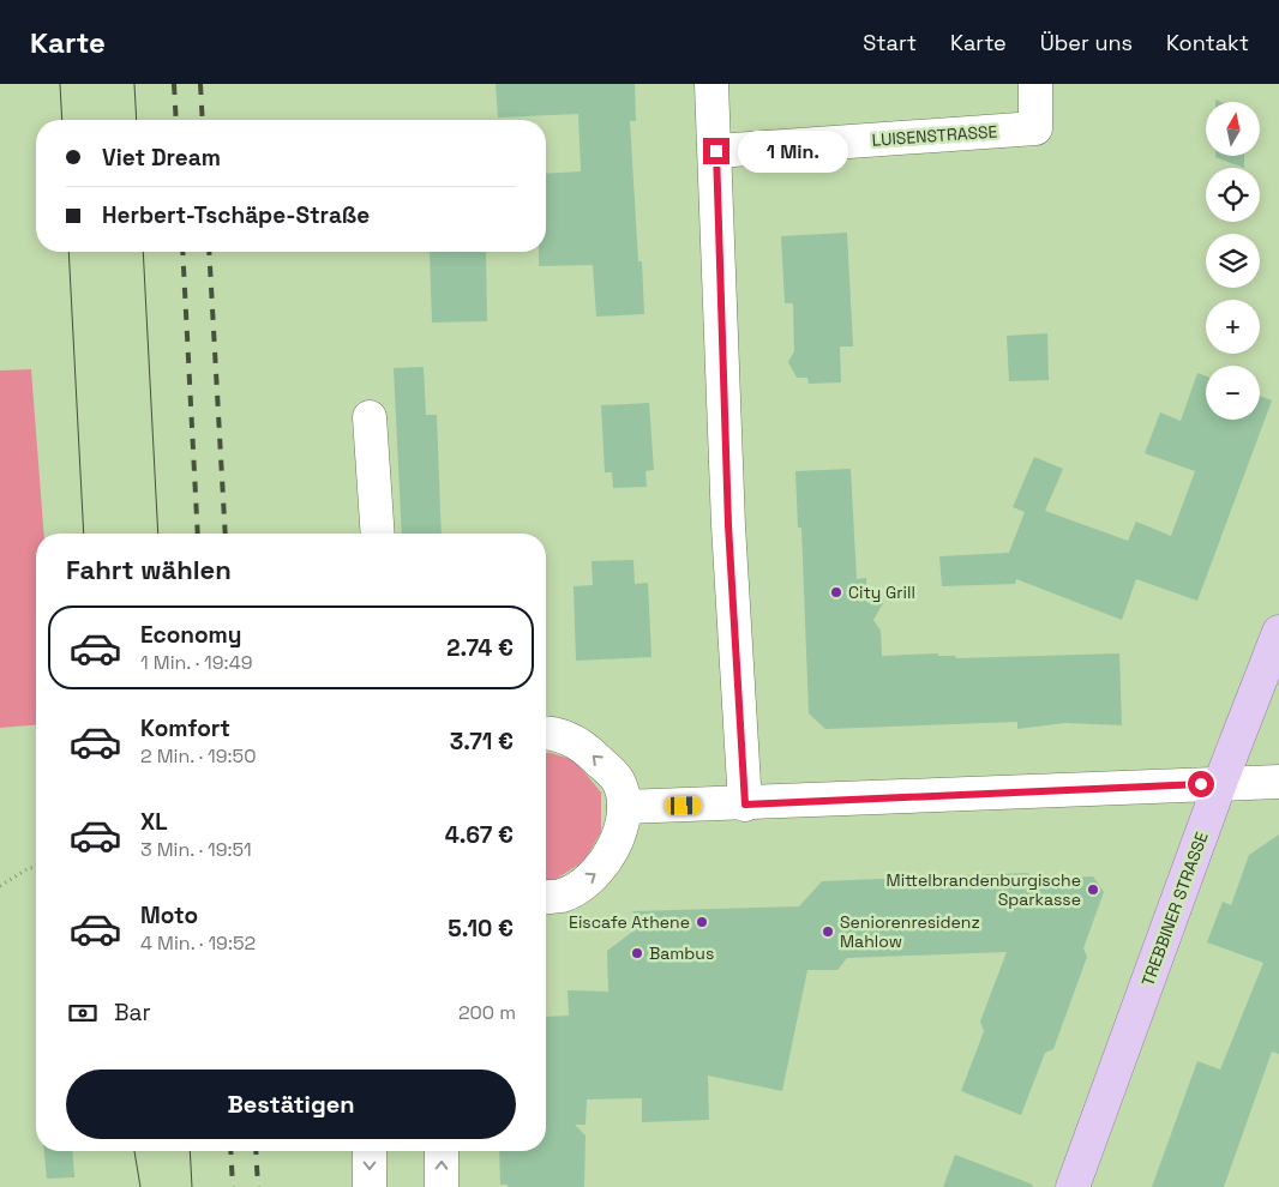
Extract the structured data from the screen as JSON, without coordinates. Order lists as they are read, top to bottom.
{
  "streets": {
    "main road": ["TREBBINER STRASSE"],
    "street": ["LUISENSTRASSE"]
  },
  "places": [
    "City Grill",
    "Mittelbrandenburgische Sparkasse",
    "Eiscafe Athene",
    "Seniorenresidenz Mahlow",
    "Bambus"
  ],
  "north": "top",
  "page": {
    "header": "Karte",
    "nav": [
      "Start",
      "Karte",
      "Über uns",
      "Kontakt"
    ],
    "map_buttons": ["+", "−"],
    "banner": ["Viet Dream", "Herbert-Tschäpe-Straße"],
    "bubble": "1 Min.",
    "heading": "Fahrt wählen",
    "list": [
      {
        "name": "Economy",
        "note": "1 Min. · 19:49",
        "value": "2.74 €"
      },
      {
        "name": "Komfort",
        "note": "2 Min. · 19:50",
        "value": "3.71 €"
      },
      {
        "name": "XL",
        "note": "3 Min. · 19:51",
        "value": "4.67 €"
      },
      {
        "name": "Moto",
        "note": "4 Min. · 19:52",
        "value": "5.10 €"
      }
    ],
    "pay": ["Bar", "200 m"],
    "buttons": "Bestätigen"
  }
}
